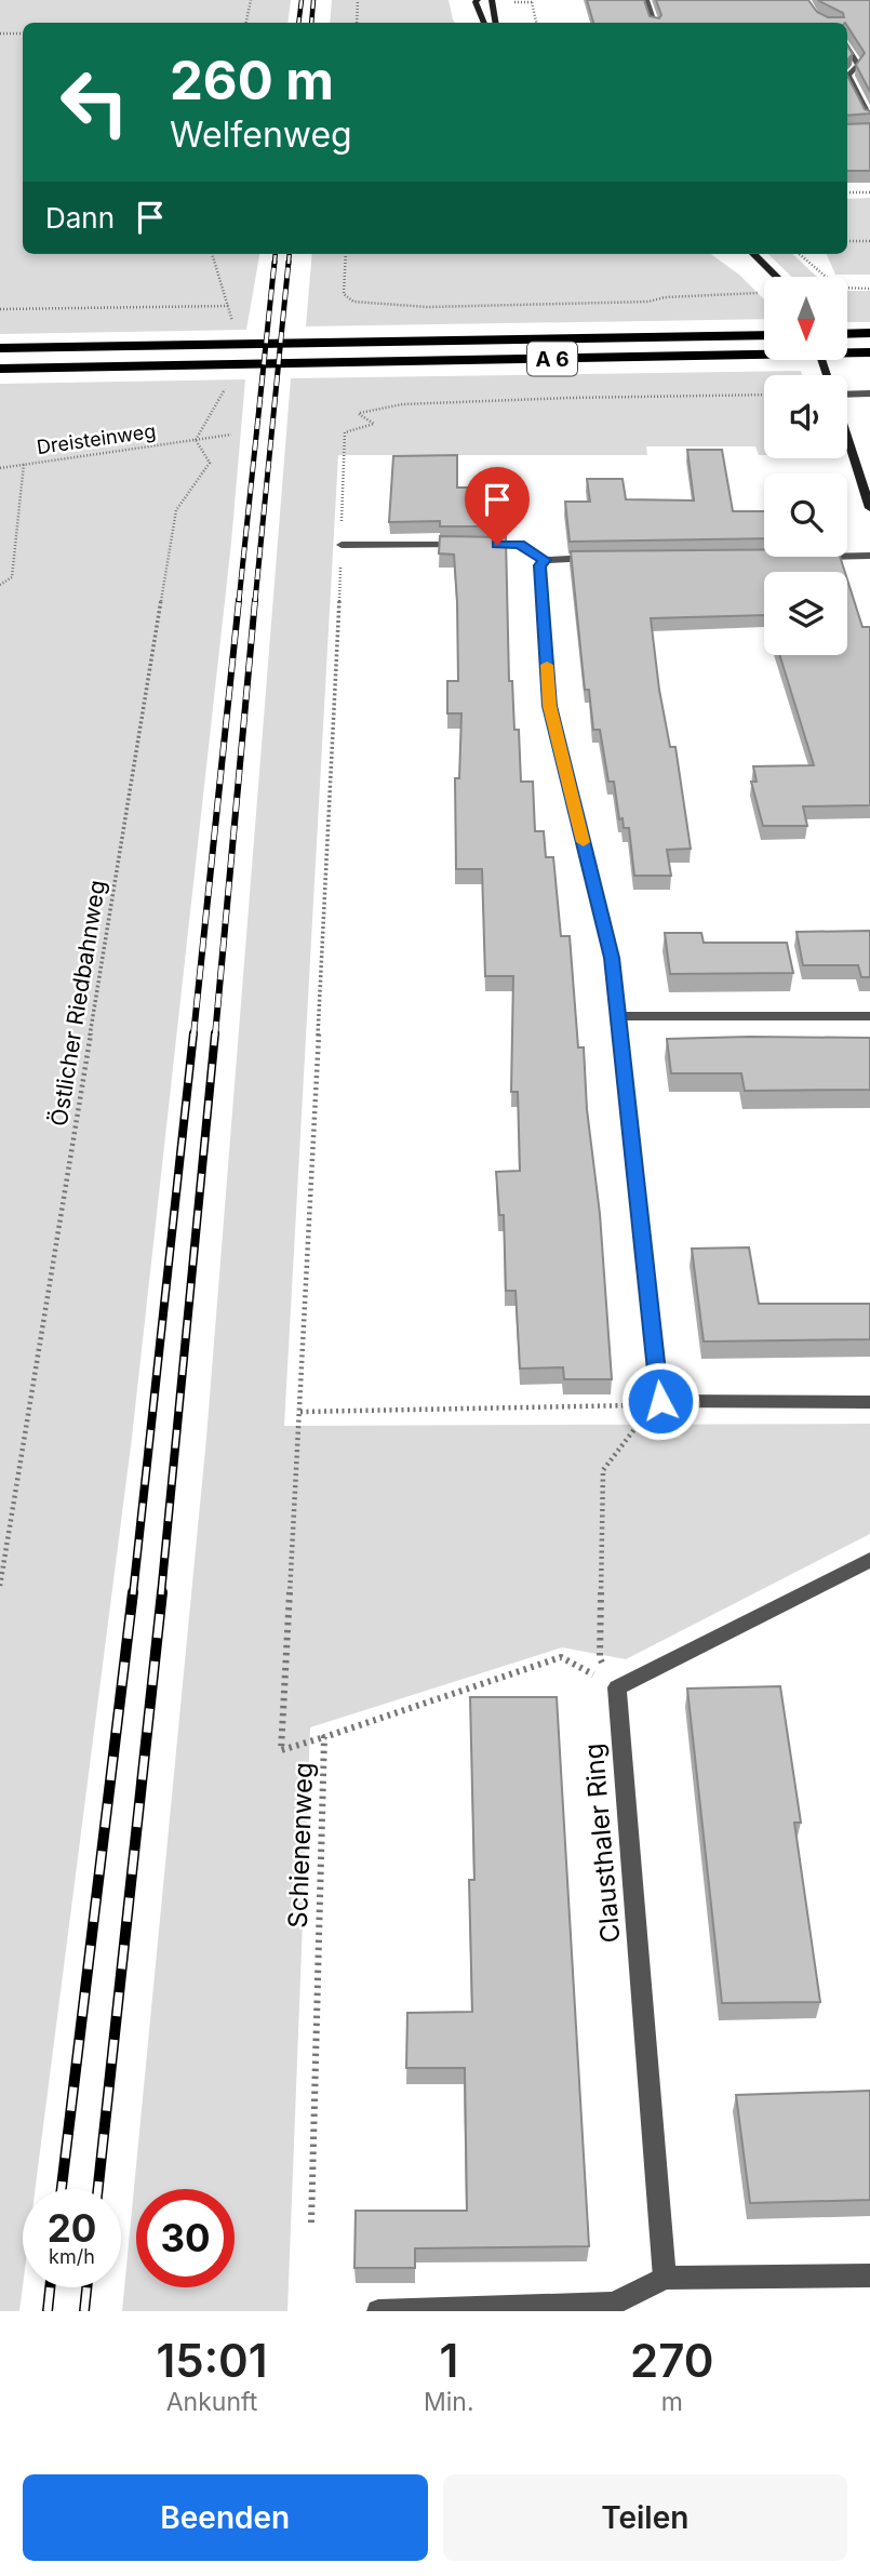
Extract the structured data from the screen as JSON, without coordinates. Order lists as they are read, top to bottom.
{
  "streets": {
    "highway": ["A 6"],
    "street": ["Clausthaler Ring"],
    "path": ["Dreisteinweg", "Östlicher Riedbahnweg", "Schienenweg"]
  },
  "crossings": [
    ["Dreisteinweg", "Östlicher Riedbahnweg"],
    ["Clausthaler Ring", "Schienenweg"]
  ],
  "north": "bottom",
  "page": {
    "turn": ["260 m", "Welfenweg"],
    "then": "Dann",
    "speed": "20 km/h",
    "limit": "30",
    "eta": [
      "15:01",
      "Ankunft",
      "1",
      "Min.",
      "270",
      "m"
    ],
    "buttons": ["Beenden", "Teilen"]
  }
}
